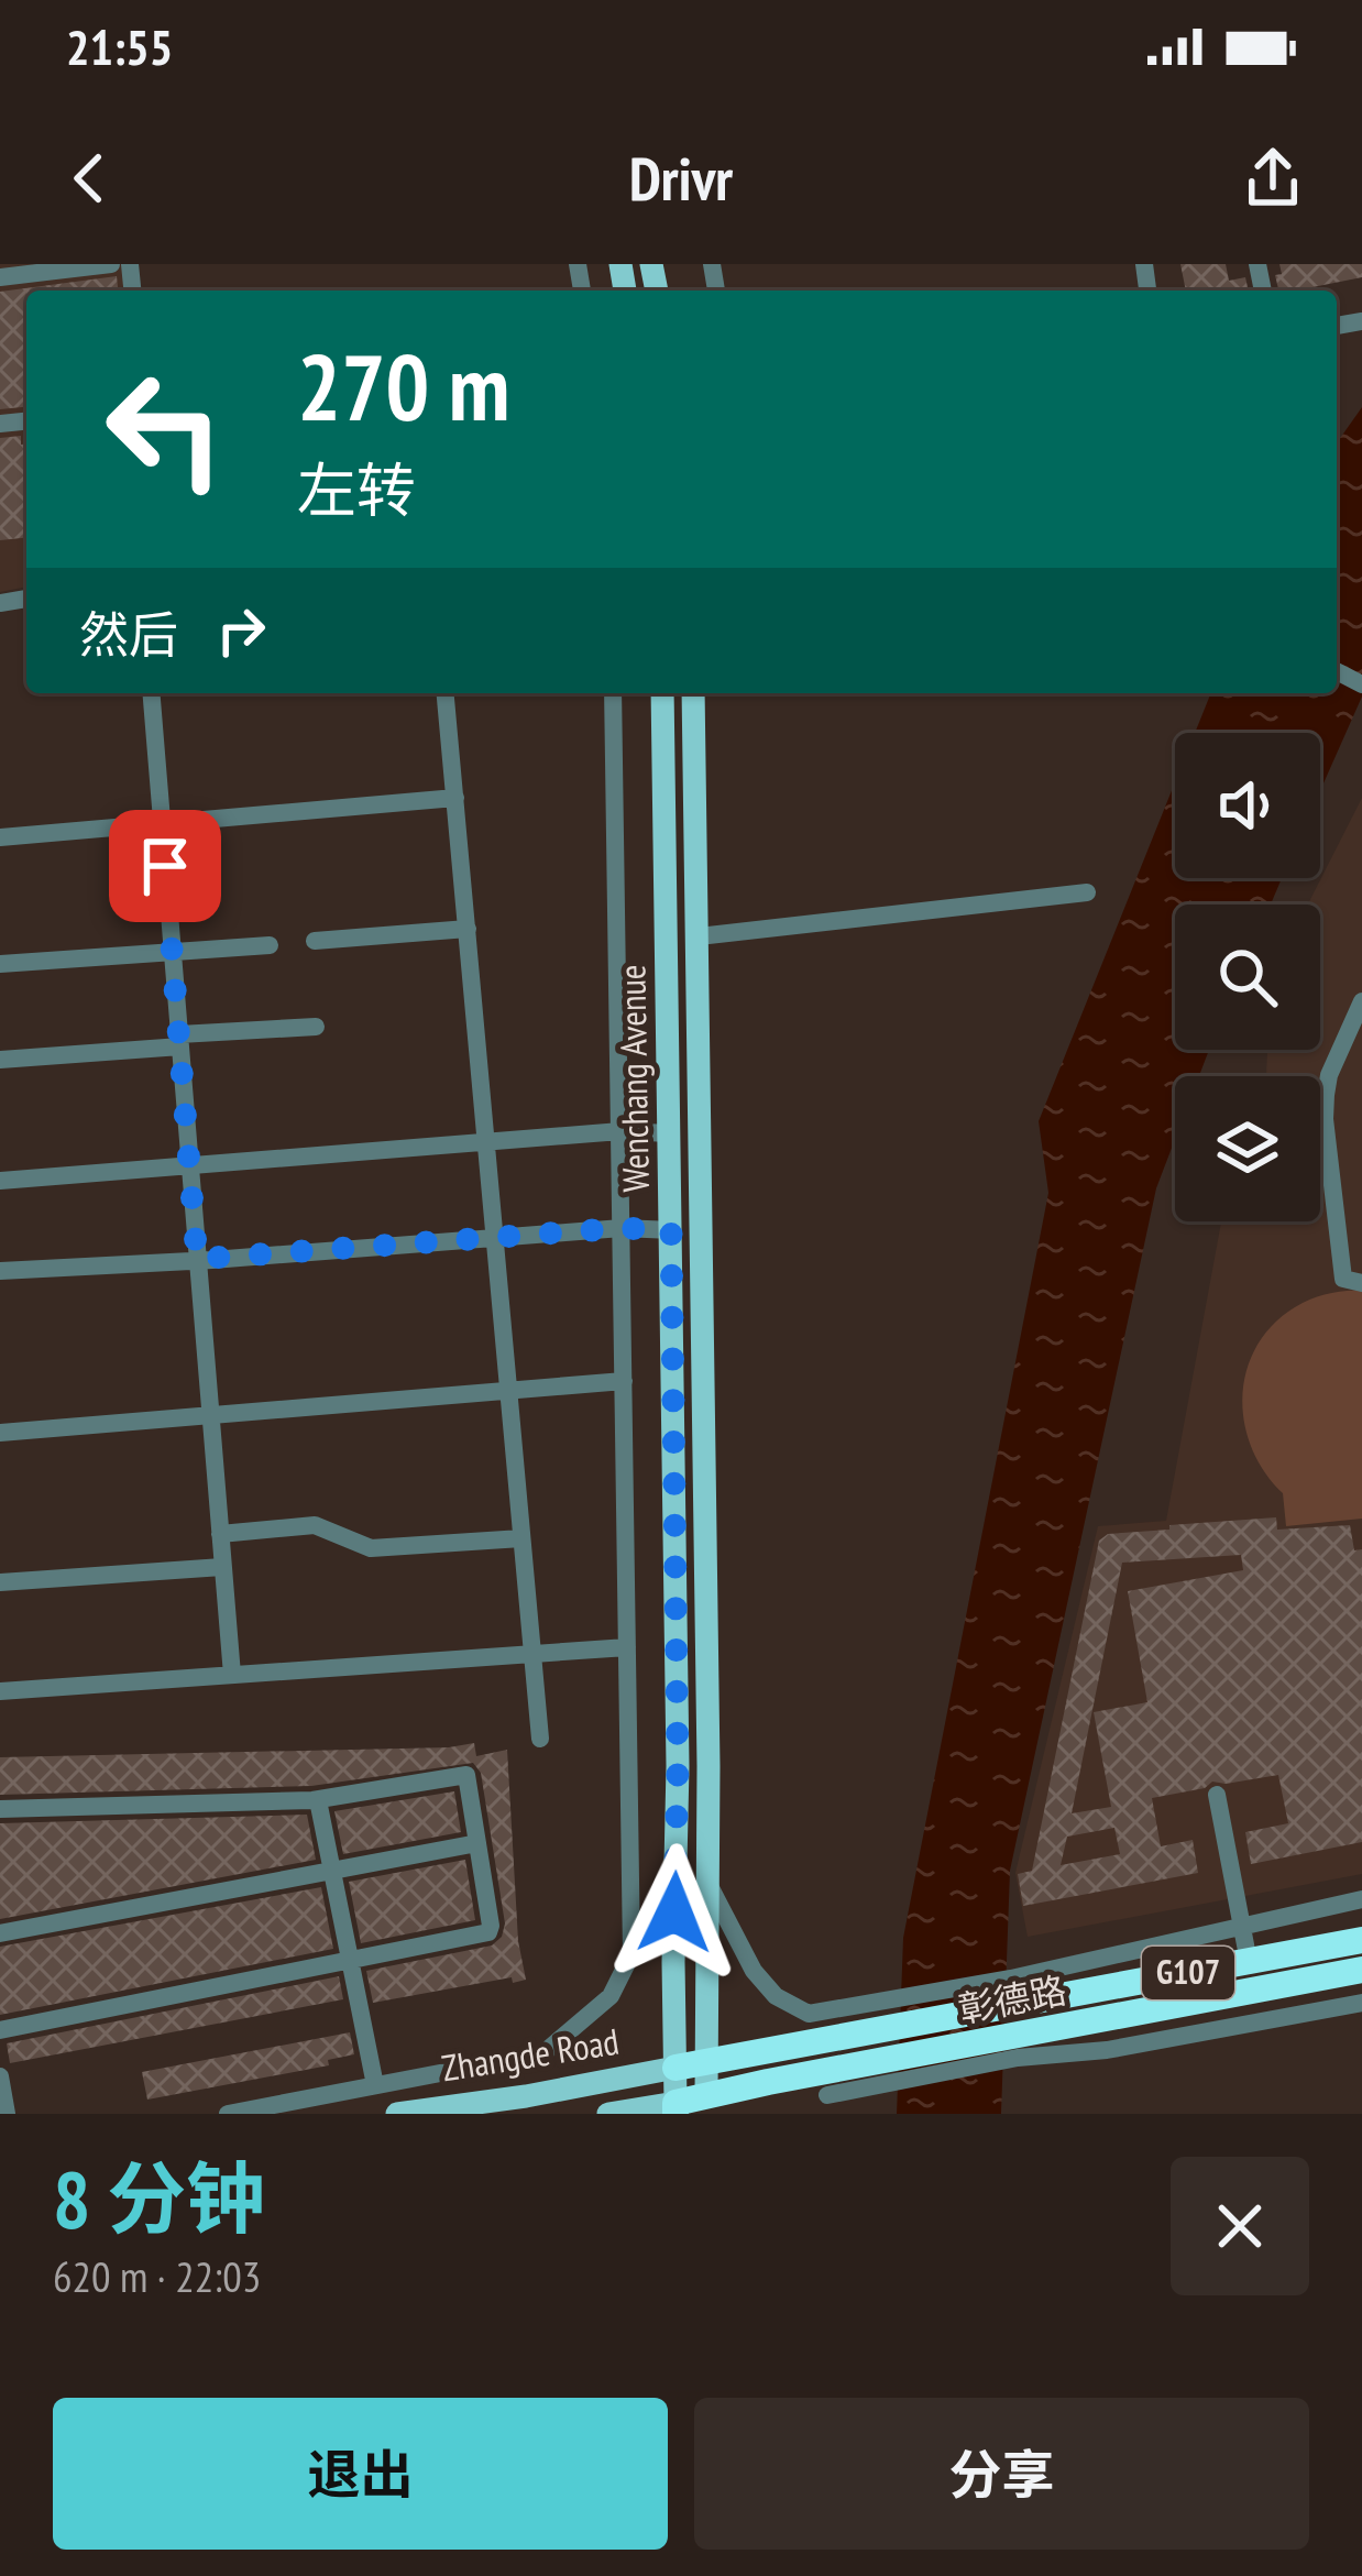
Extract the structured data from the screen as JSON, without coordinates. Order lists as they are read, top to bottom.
{
  "streets": {
    "highway": ["G107", "彰德路"],
    "main road": ["Wenchang Avenue", "Zhangde Road"]
  },
  "crossings": [
    ["Wenchang Avenue", "彰德路"],
    ["Wenchang Avenue", "Zhangde Road"],
    ["彰德路", "Zhangde Road"]
  ],
  "page": {
    "status": "21:55",
    "header": "Drivr",
    "turn": ["270 m", "左转"],
    "then": "然后",
    "heading": ["8 分钟", "620 m · 22:03"],
    "buttons": ["退出", "分享"]
  }
}
